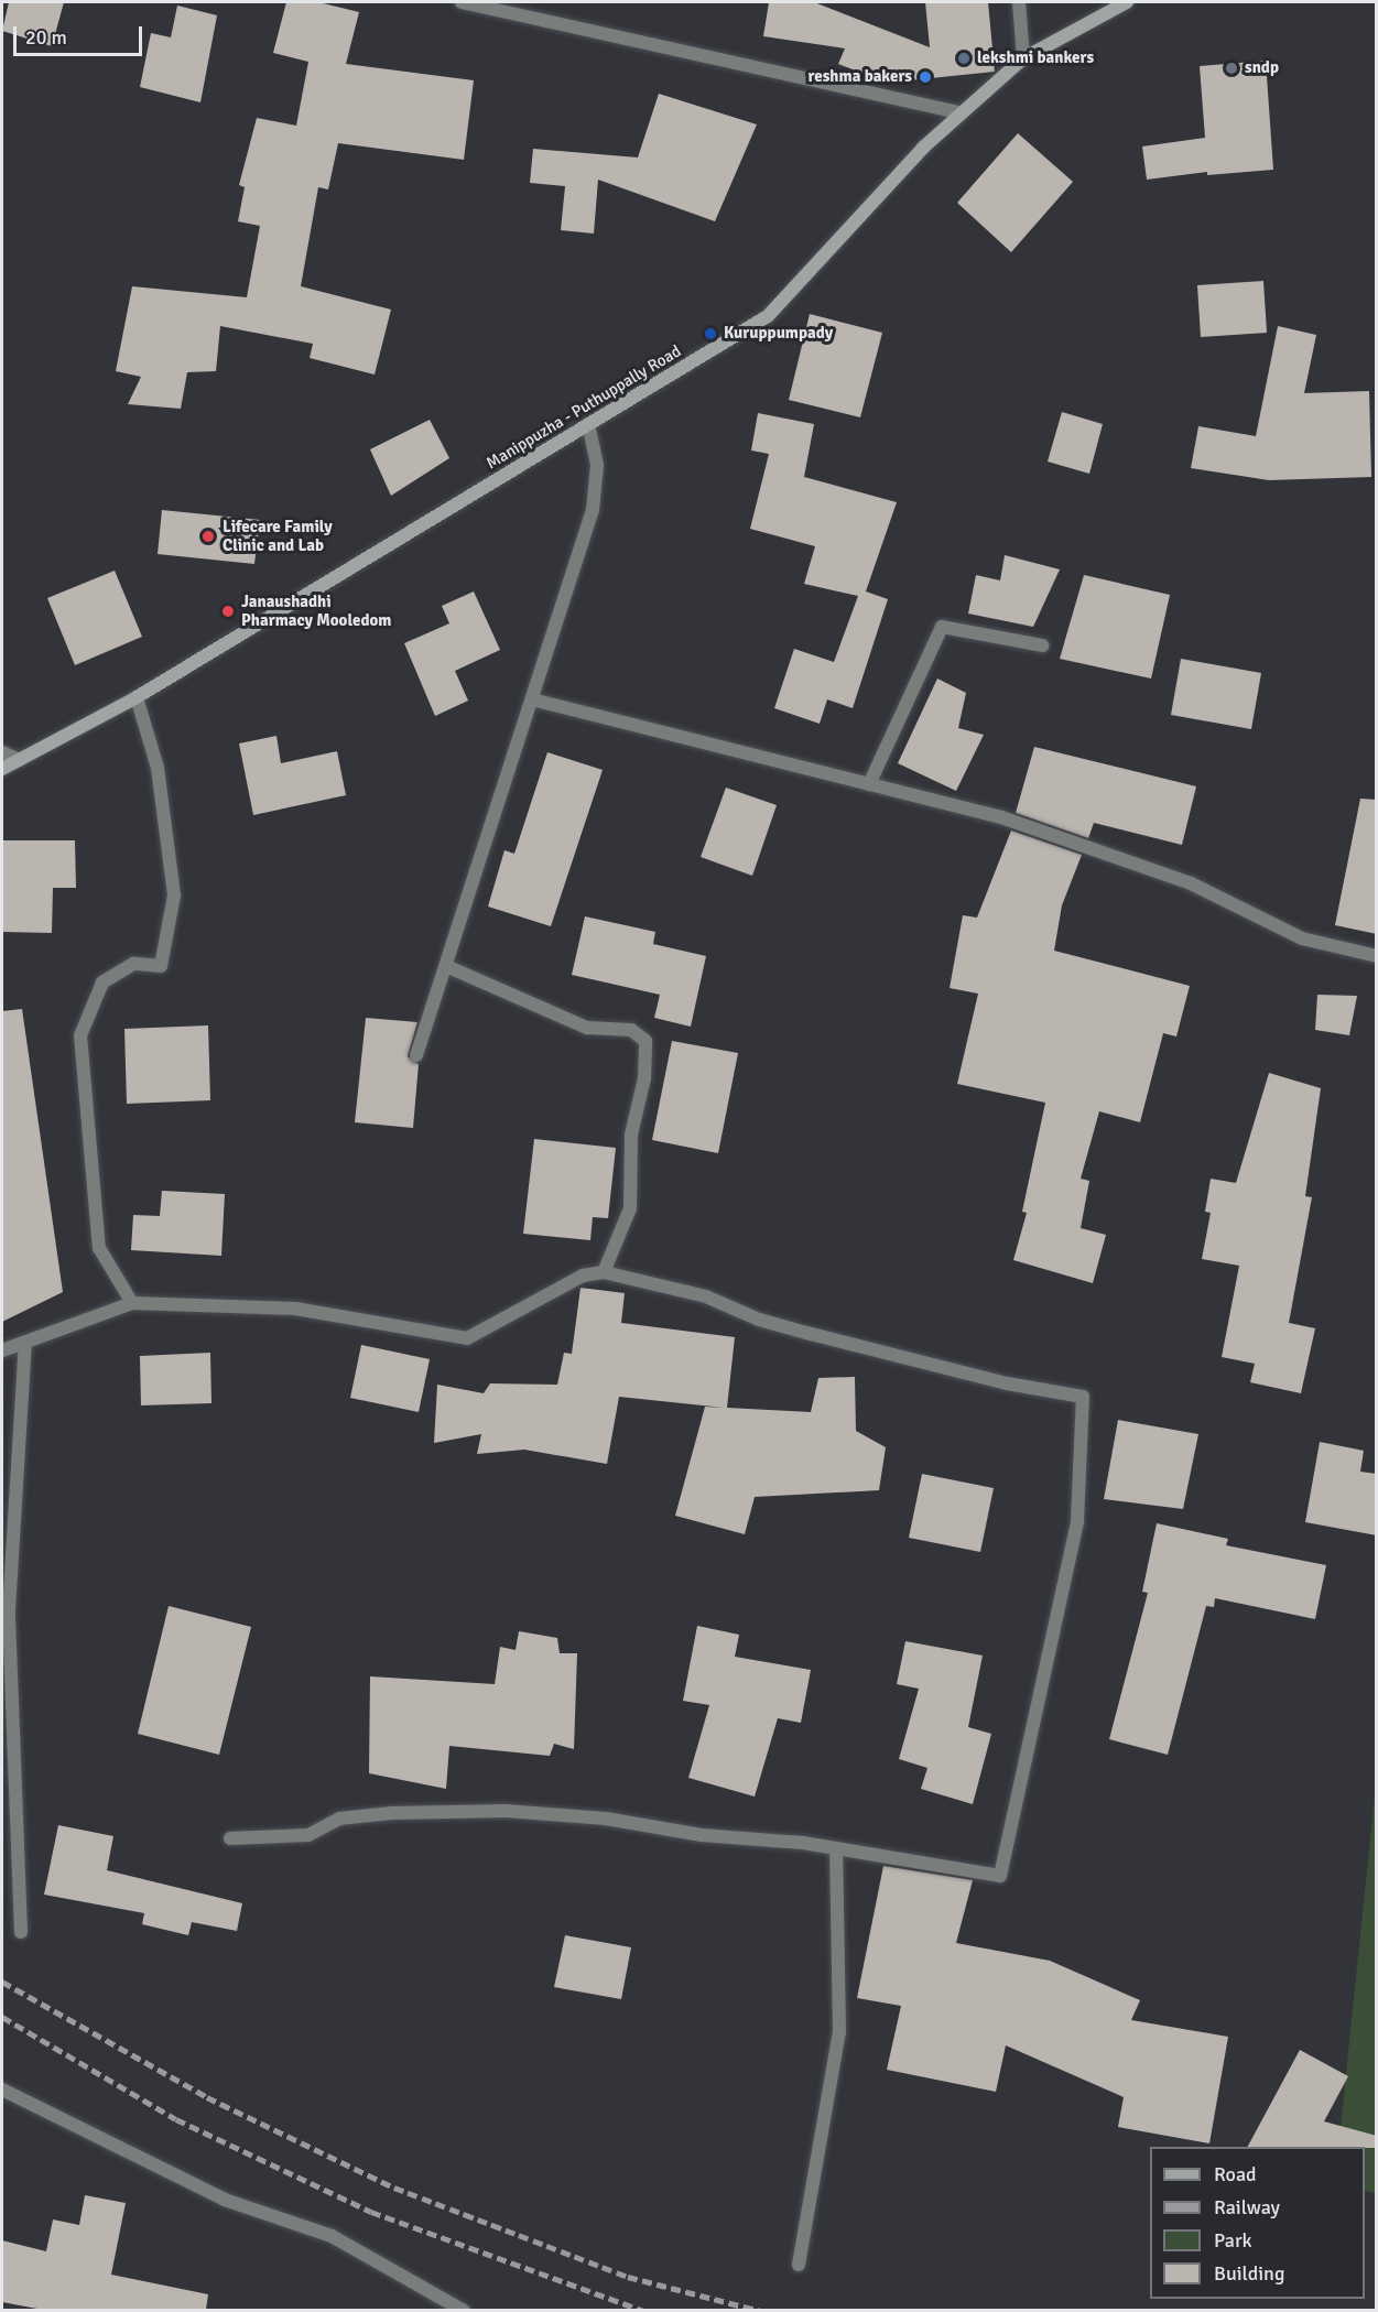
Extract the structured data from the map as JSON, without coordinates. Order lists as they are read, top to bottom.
{
  "streets": {
    "main road": ["Manippuzha - Puthuppally Road"]
  },
  "places": [
    "lekshmi bankers",
    "sndp",
    "reshma bakers",
    "Kuruppumpady",
    "Lifecare Family Clinic and Lab",
    "Janaushadhi Pharmacy Mooledom"
  ],
  "legend": [
    "Road",
    "Railway",
    "Park",
    "Building"
  ],
  "scale_bar": "20 m"
}
